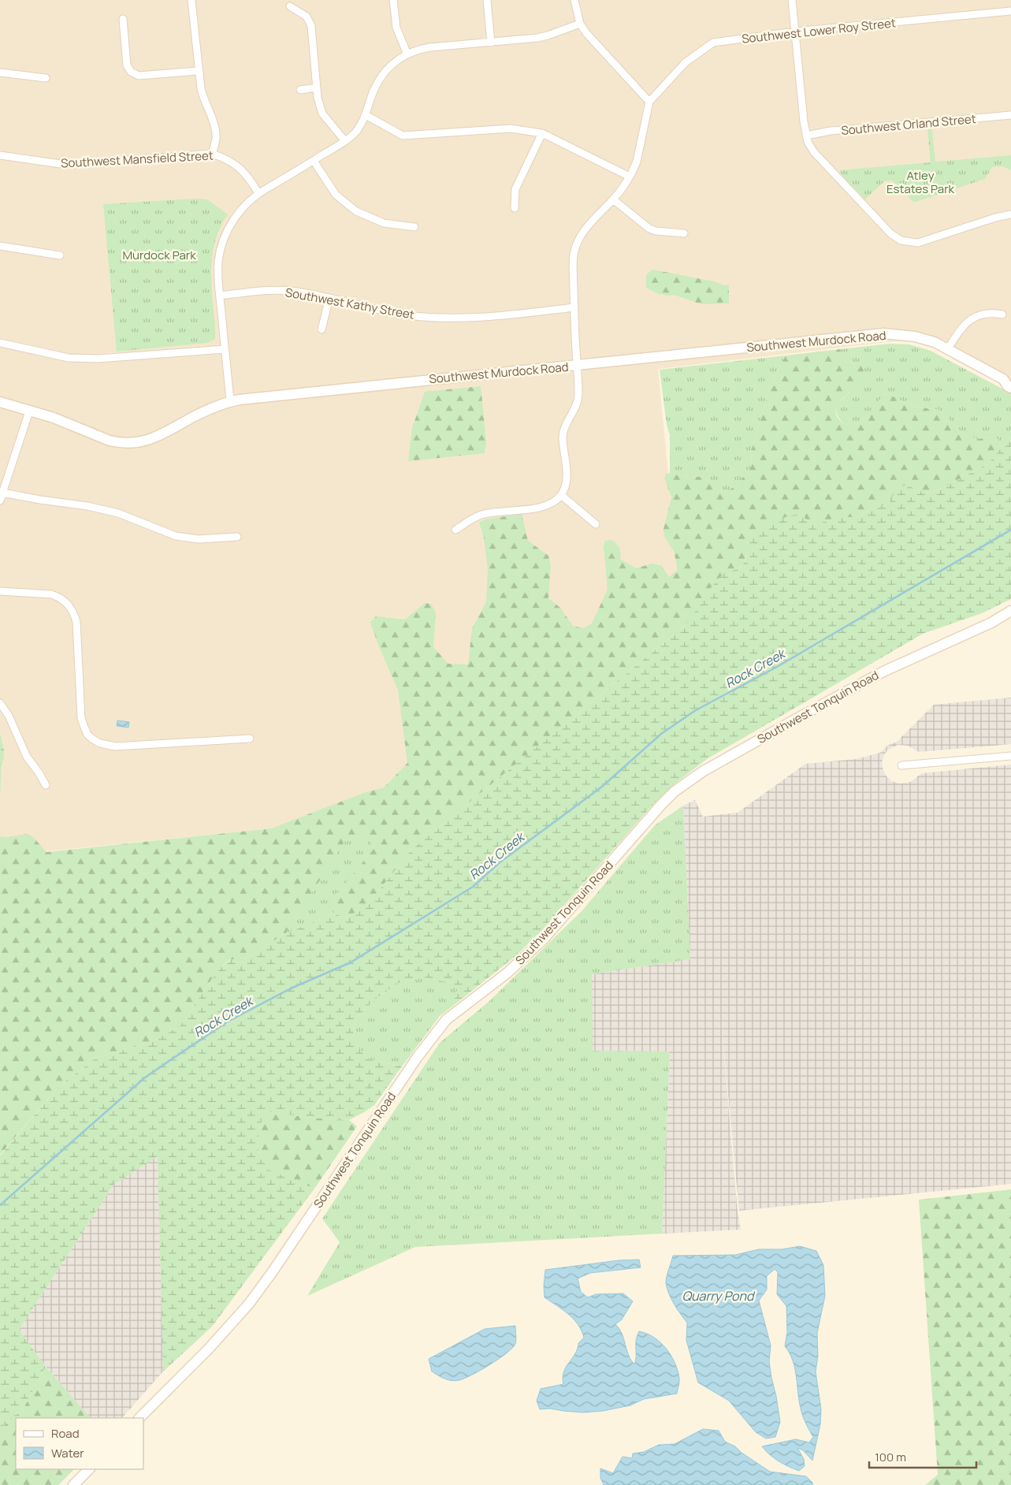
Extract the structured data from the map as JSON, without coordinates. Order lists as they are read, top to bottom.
{
  "streets": {
    "main road": ["Southwest Murdock Road", "Southwest Tonquin Road"],
    "street": [
      "Southwest Lower Roy Street",
      "Southwest Orland Street",
      "Southwest Mansfield Street",
      "Southwest Kathy Street"
    ]
  },
  "water": ["Rock Creek", "Quarry Pond"],
  "parks": ["Atley Estates Park", "Murdock Park"],
  "legend": ["Road", "Water"],
  "scale_bar": "100 m"
}
